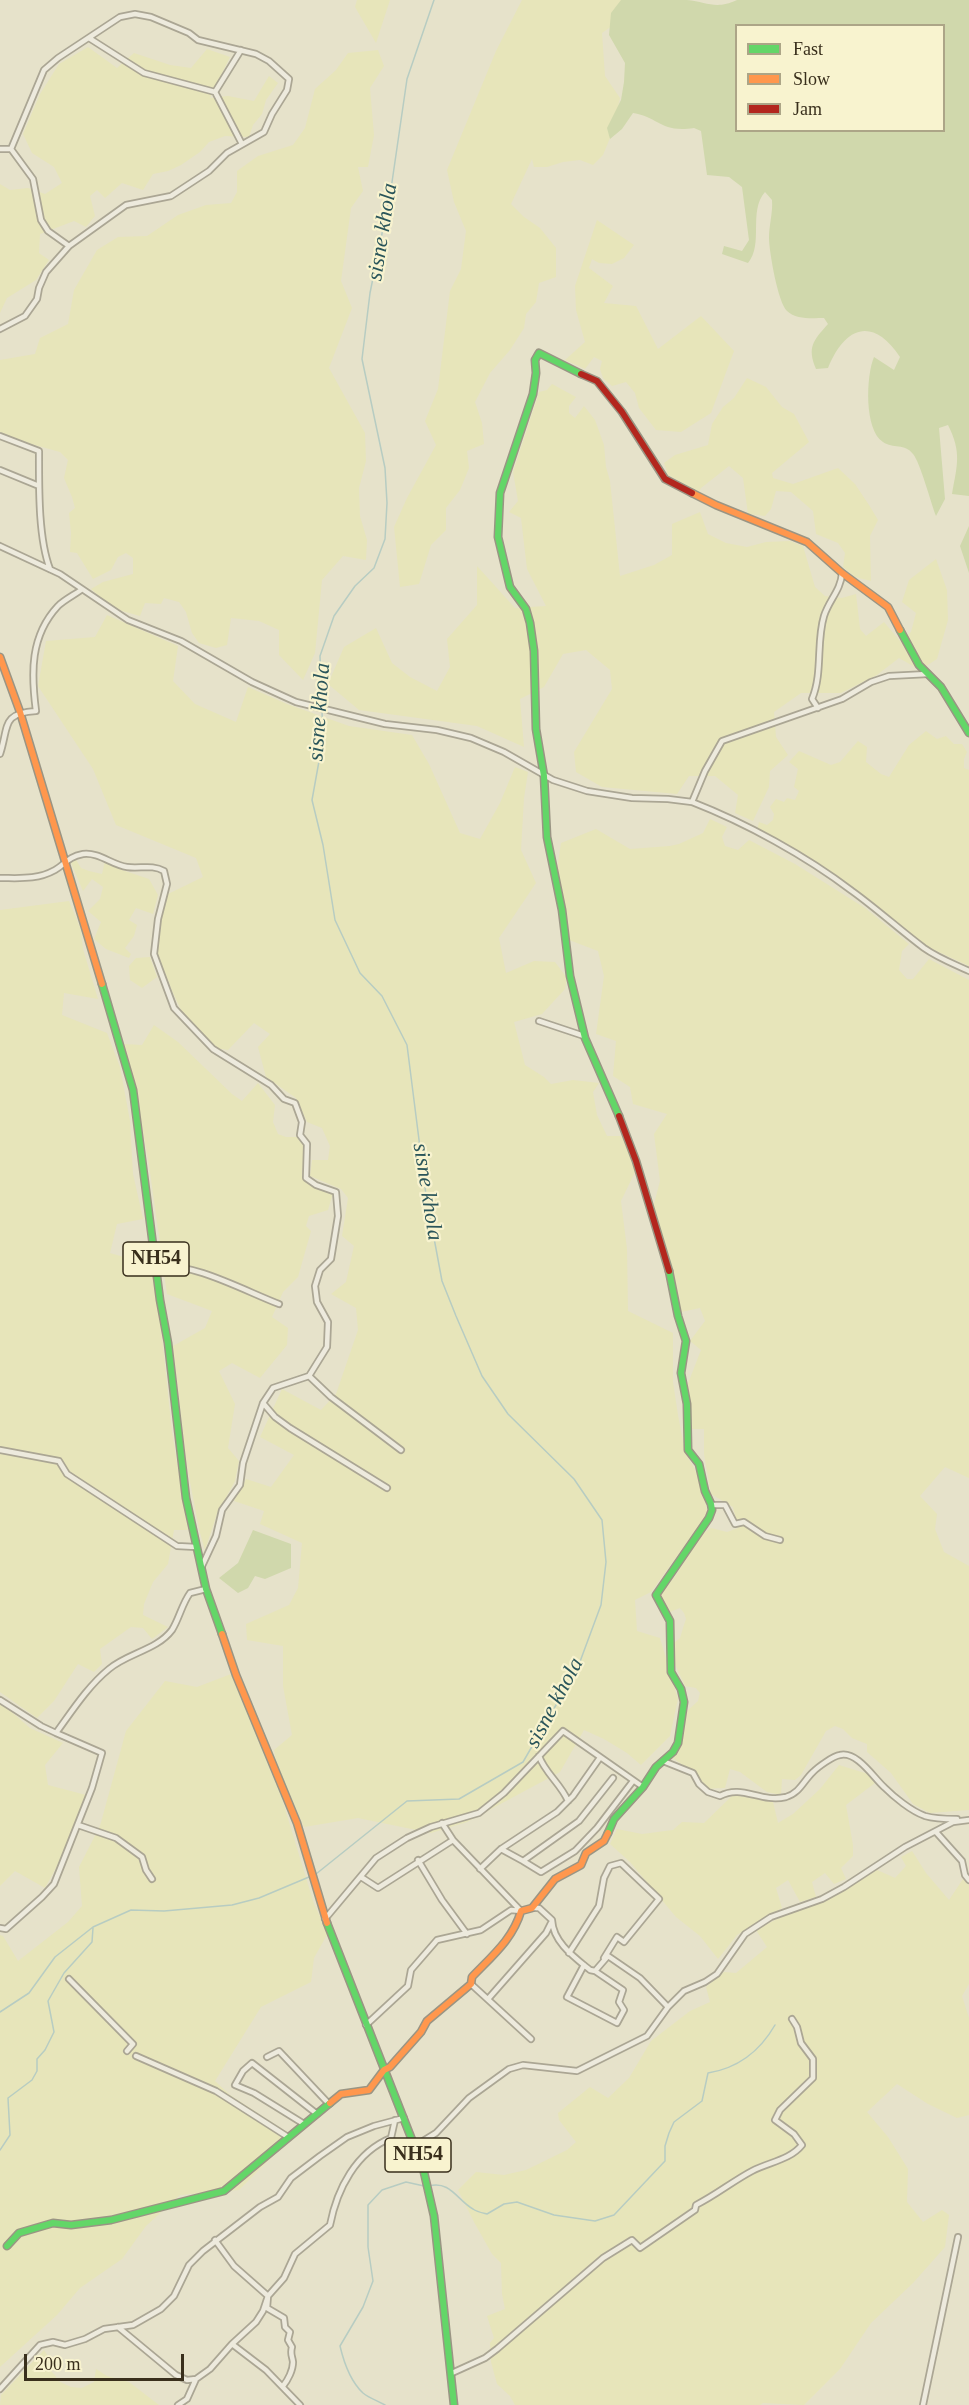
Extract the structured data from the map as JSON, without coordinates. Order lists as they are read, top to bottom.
{
  "streets": {
    "street": ["NH54"]
  },
  "water": ["sisne khola"],
  "legend": ["Fast", "Slow", "Jam"],
  "scale_bar": "200 m"
}
